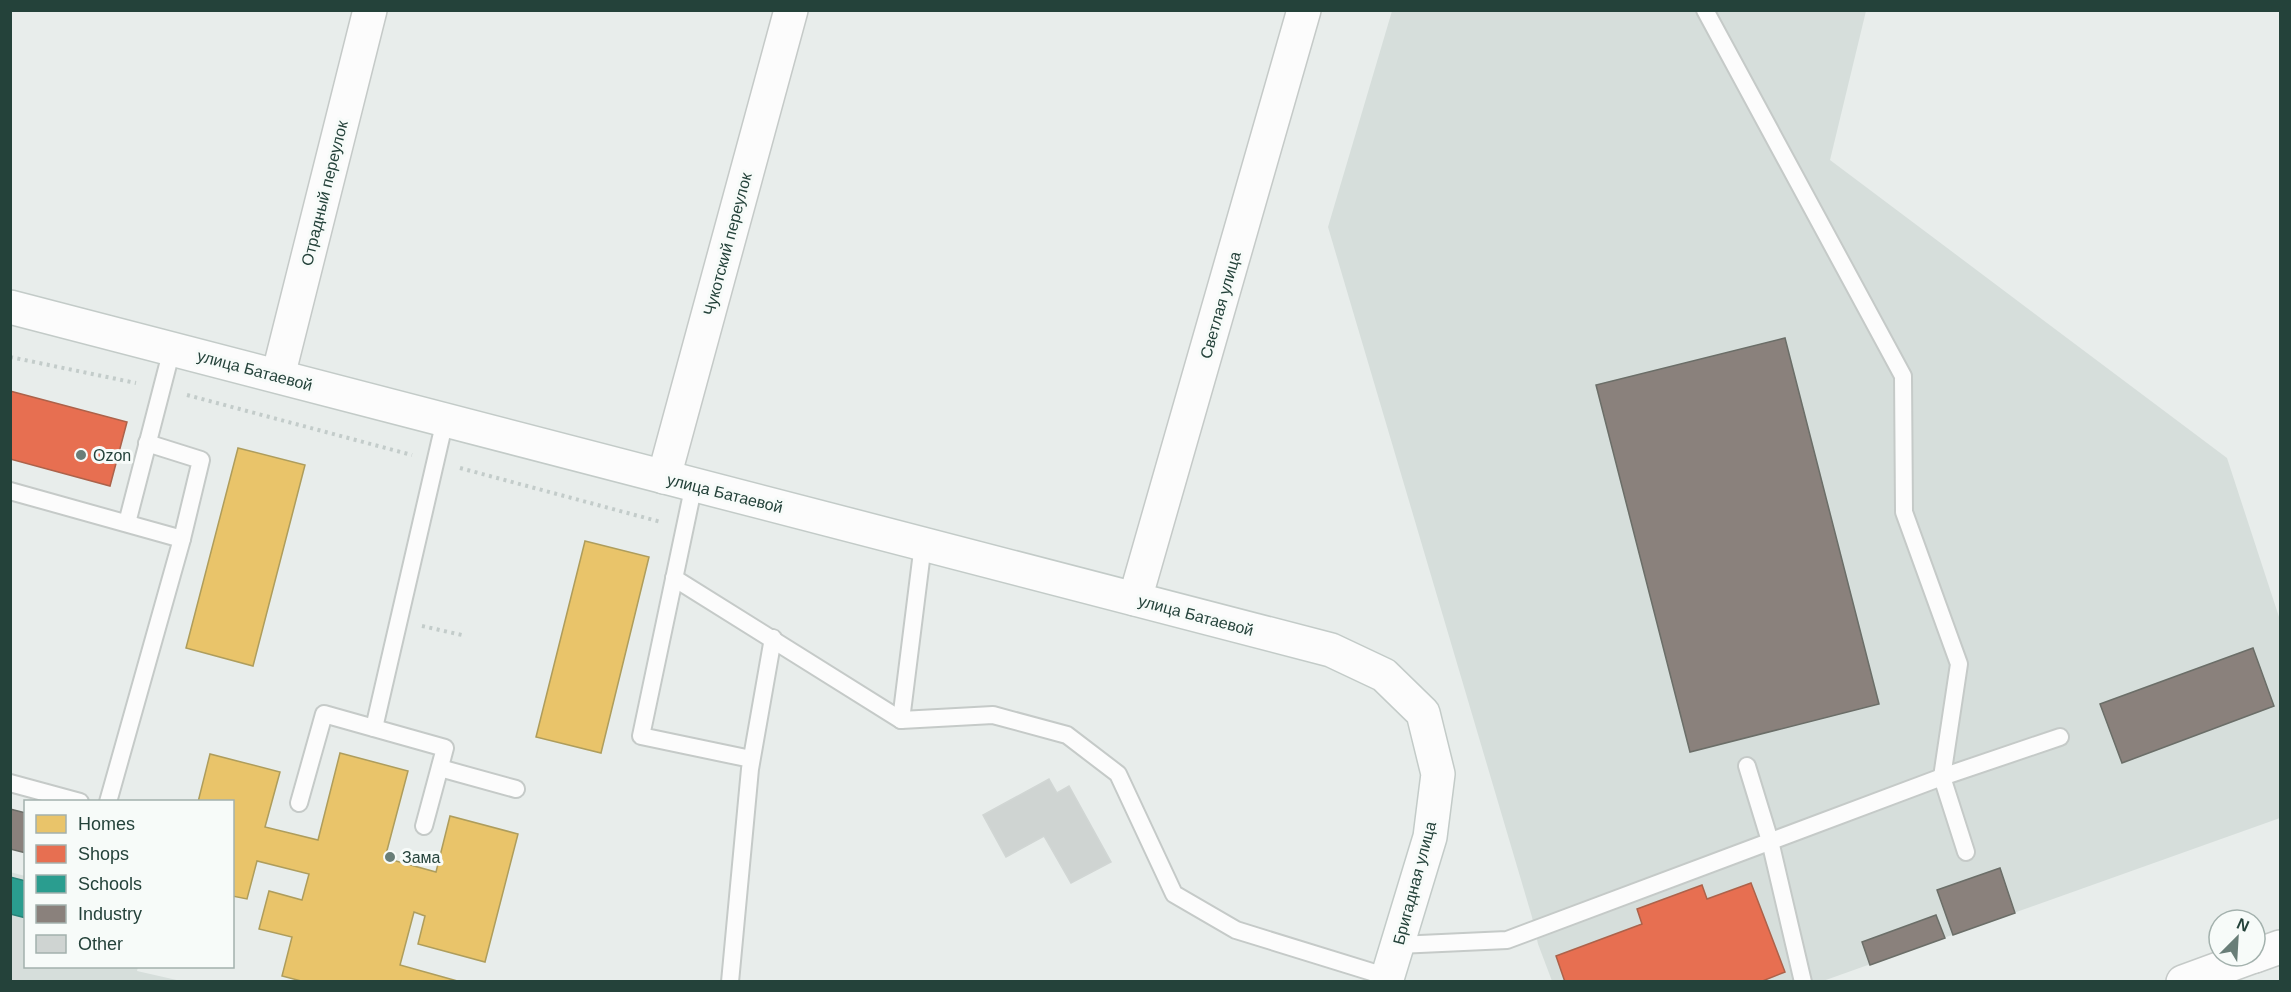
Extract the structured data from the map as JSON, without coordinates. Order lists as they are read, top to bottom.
{
  "streets": {
    "main road": [
      "Отрадный переулок",
      "Чукотский переулок",
      "Светлая улица",
      "улица Батаевой",
      "Бригадная улица"
    ]
  },
  "crossings": [
    ["Отрадный переулок", "улица Батаевой"],
    ["Чукотский переулок", "улица Батаевой"],
    ["Светлая улица", "улица Батаевой"],
    ["улица Батаевой", "Бригадная улица"]
  ],
  "places": ["Ozon", "Зама"],
  "legend": [
    "Homes",
    "Shops",
    "Schools",
    "Industry",
    "Other"
  ],
  "north": "top right"
}
